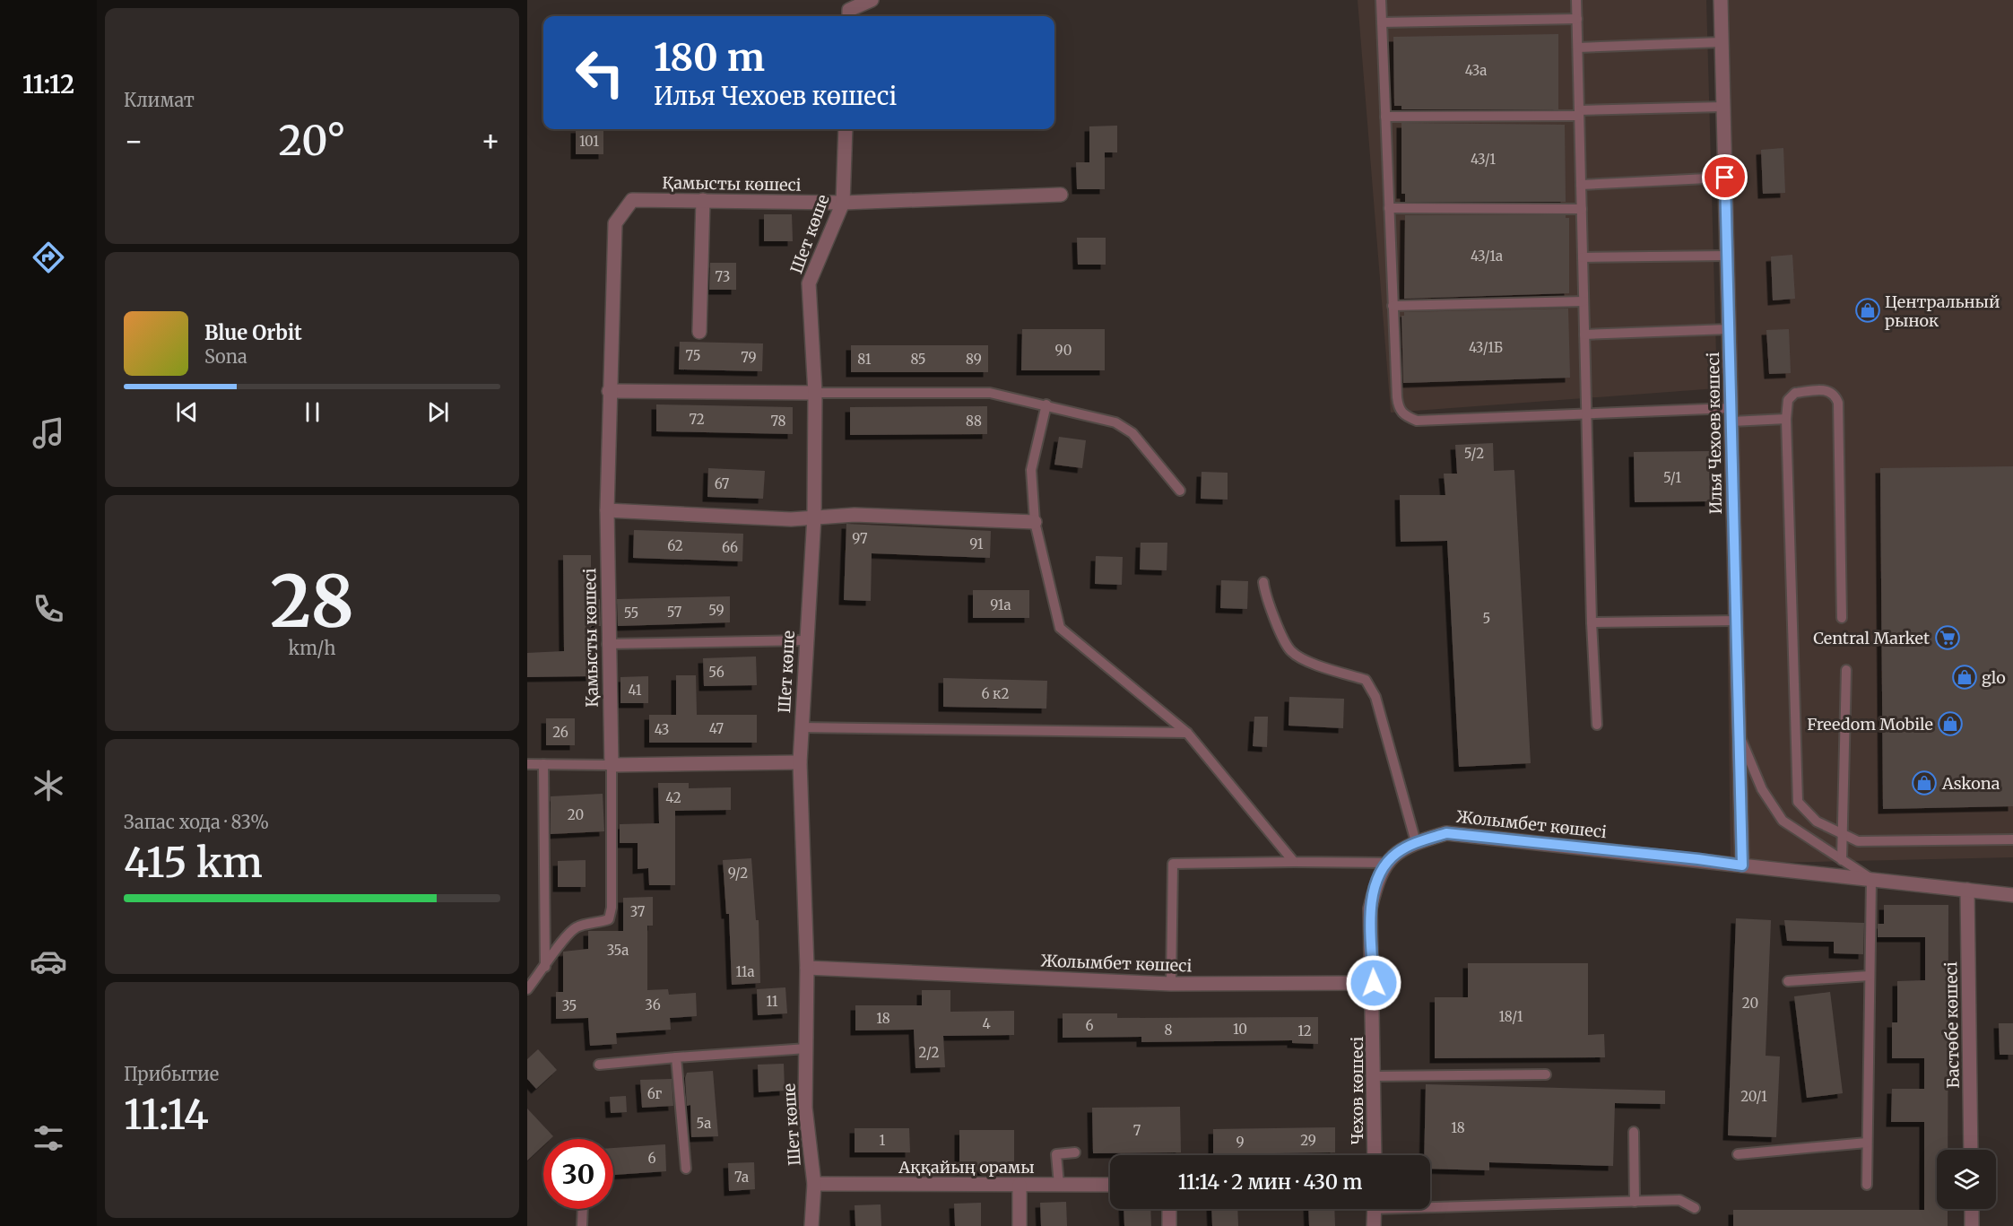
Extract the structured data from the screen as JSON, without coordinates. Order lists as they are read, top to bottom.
{
  "streets": {
    "street": [
      "Қамысты көшесі",
      "Шет көше",
      "Илья Чехоев көшесі",
      "Жолымбет көшесі",
      "Бастөбе көшесі",
      "Чехов көшесі",
      "Аққайың орамы"
    ]
  },
  "crossings": [
    ["Қамысты көшесі", "Шет көше"],
    ["Шет көше", "Жолымбет көшесі"],
    ["Шет көше", "Аққайың орамы"],
    ["Илья Чехоев көшесі", "Жолымбет көшесі"],
    ["Жолымбет көшесі", "Бастөбе көшесі"],
    ["Жолымбет көшесі", "Чехов көшесі"]
  ],
  "places": {
    "shop": [
      "Центральный рынок",
      "glo",
      "Freedom Mobile",
      "Askona"
    ],
    "supermarket": ["Central Market"]
  },
  "house_numbers": [
    "43а",
    "101",
    "43/1",
    "43/1а",
    "73",
    "43/1Б",
    "90",
    "75",
    "79",
    "81",
    "85",
    "89",
    "72",
    "78",
    "88",
    "5/2",
    "5/1",
    "67",
    "97",
    "91",
    "62",
    "66",
    "91а",
    "59",
    "57",
    "55",
    "5",
    "56",
    "41",
    "6 к2",
    "47",
    "43",
    "26",
    "42",
    "20",
    "9/2",
    "37",
    "35а",
    "11а",
    "11",
    "20",
    "36",
    "35",
    "18/1",
    "18",
    "4",
    "6",
    "10",
    "8",
    "12",
    "2/2",
    "6г",
    "20/1",
    "5а",
    "18",
    "7",
    "1",
    "29",
    "9",
    "6",
    "7а"
  ],
  "page": {
    "tabs": "11:12",
    "tile": [
      "Климат",
      ["28", "km/h"],
      ["Запас хода · 83%", "415 km"],
      ["Прибытие", "11:14"]
    ],
    "turn": ["180 m", "Илья Чехоев көшесі"],
    "heat": ["−", "20°", "+"],
    "song": ["Blue Orbit", "Sona"],
    "limit": "30",
    "trip": "11:14 · 2 мин · 430 m"
  }
}
